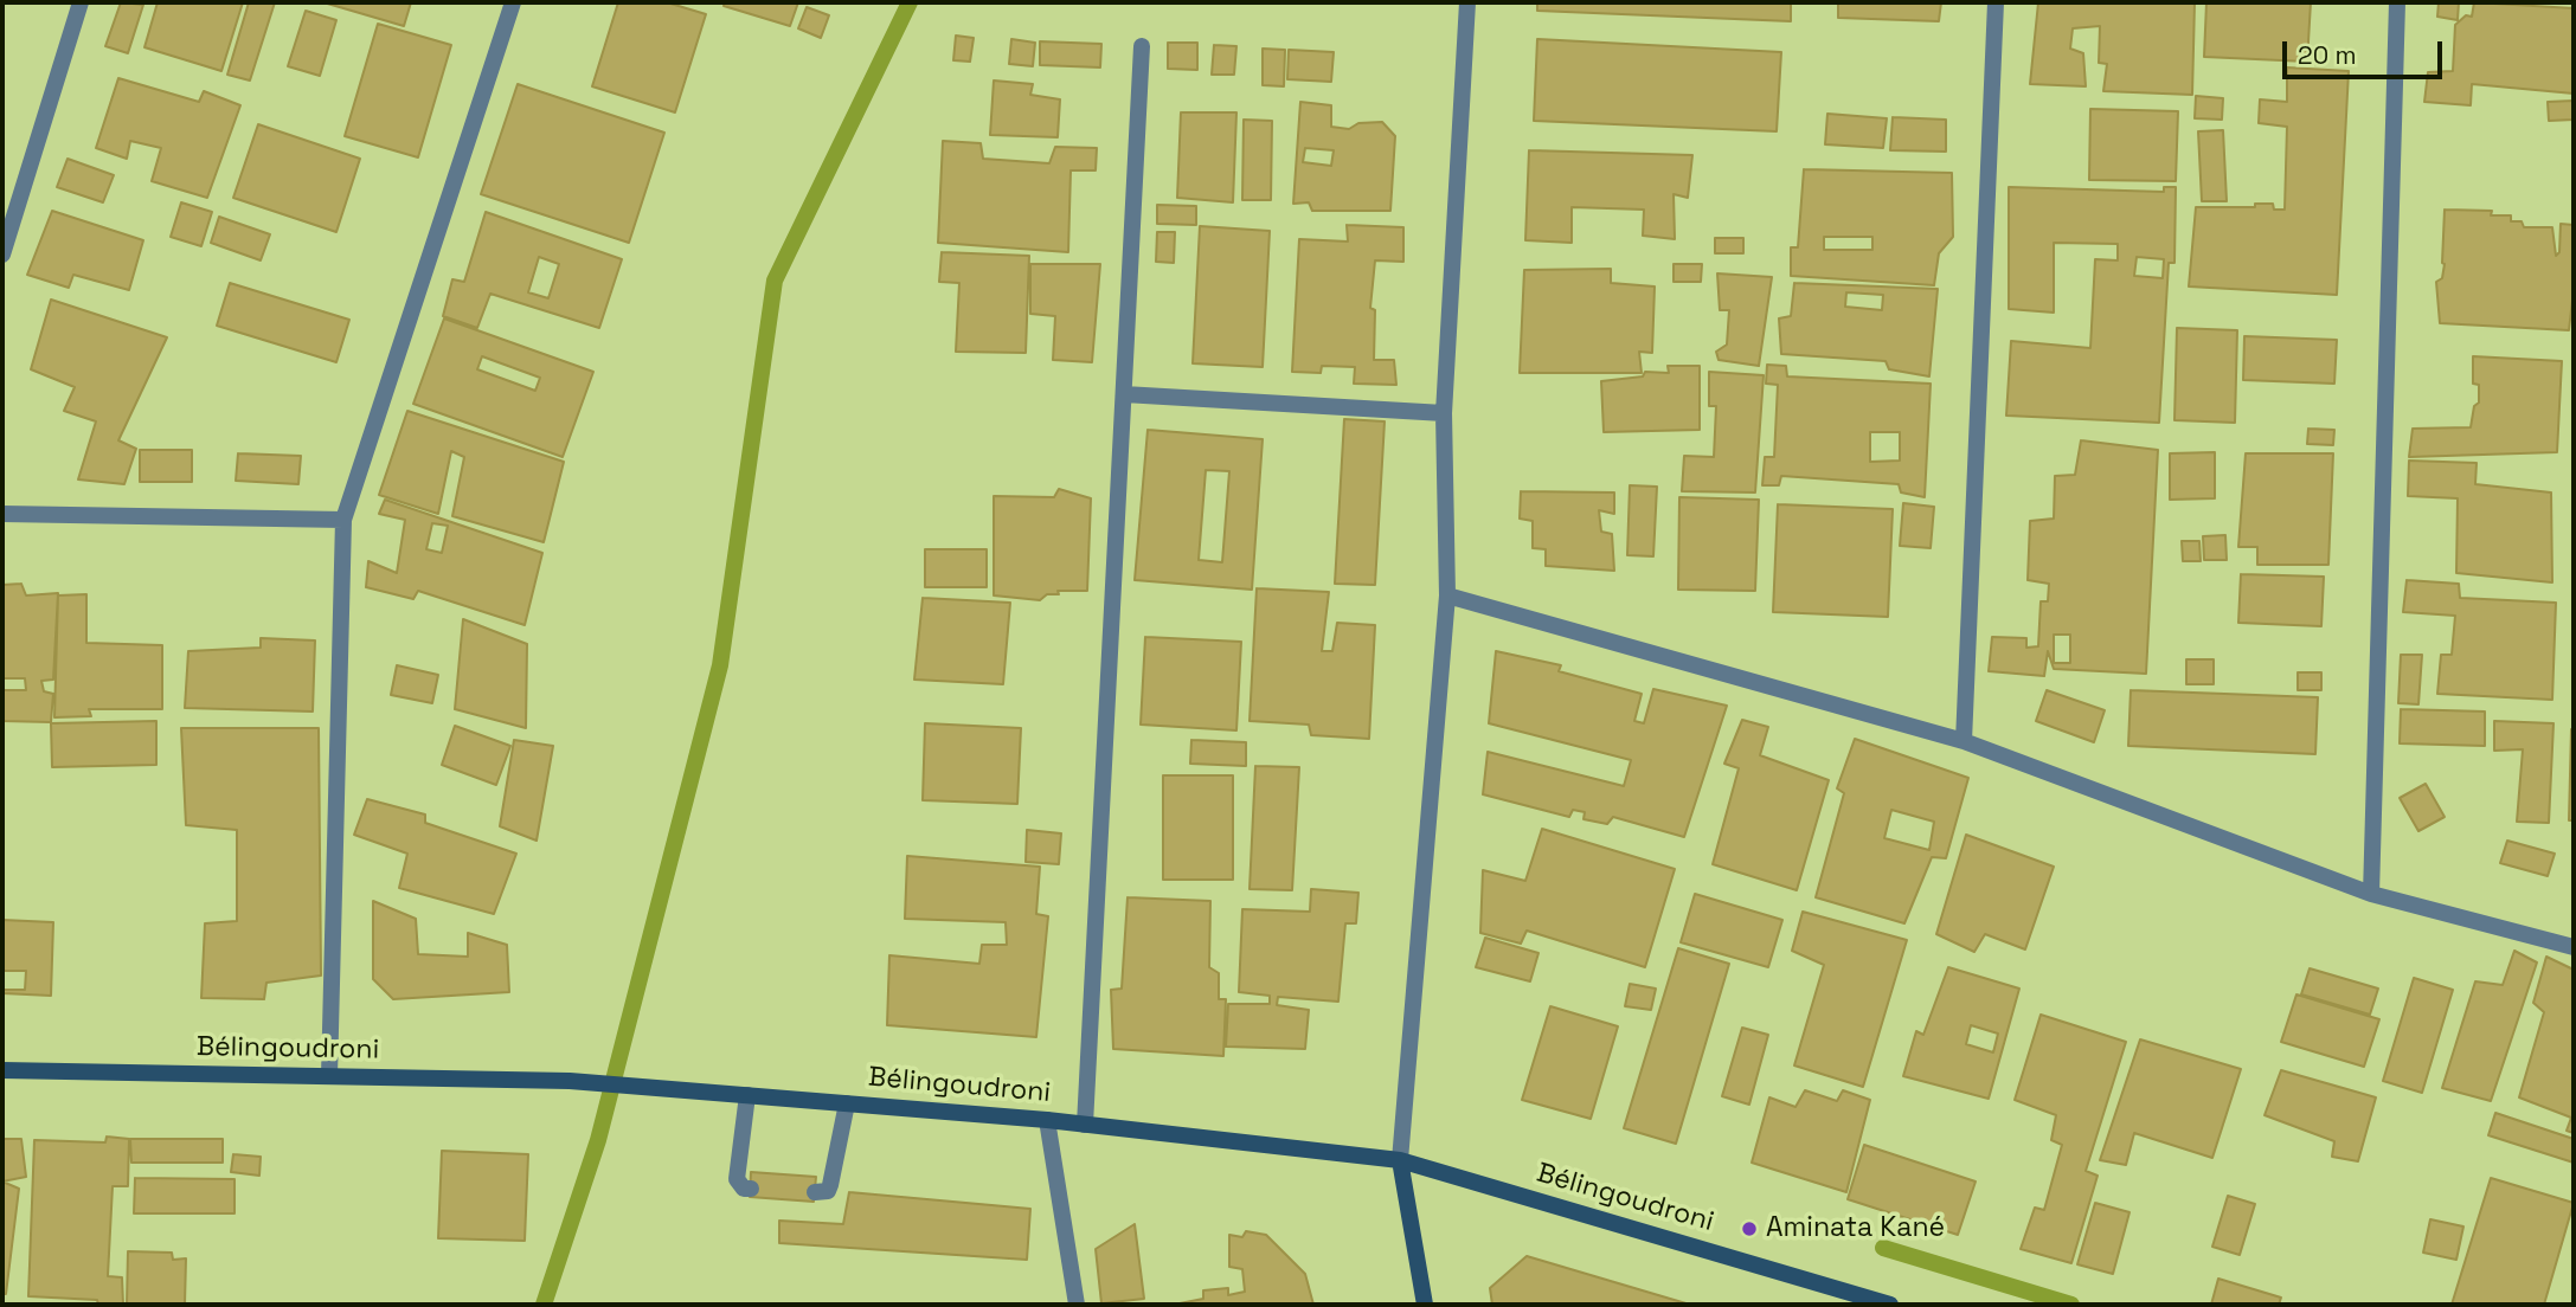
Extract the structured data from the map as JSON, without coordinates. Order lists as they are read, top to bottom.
{
  "streets": {
    "street": ["Bélingoudroni"]
  },
  "places": ["Aminata Kané"],
  "scale_bar": "20 m"
}
